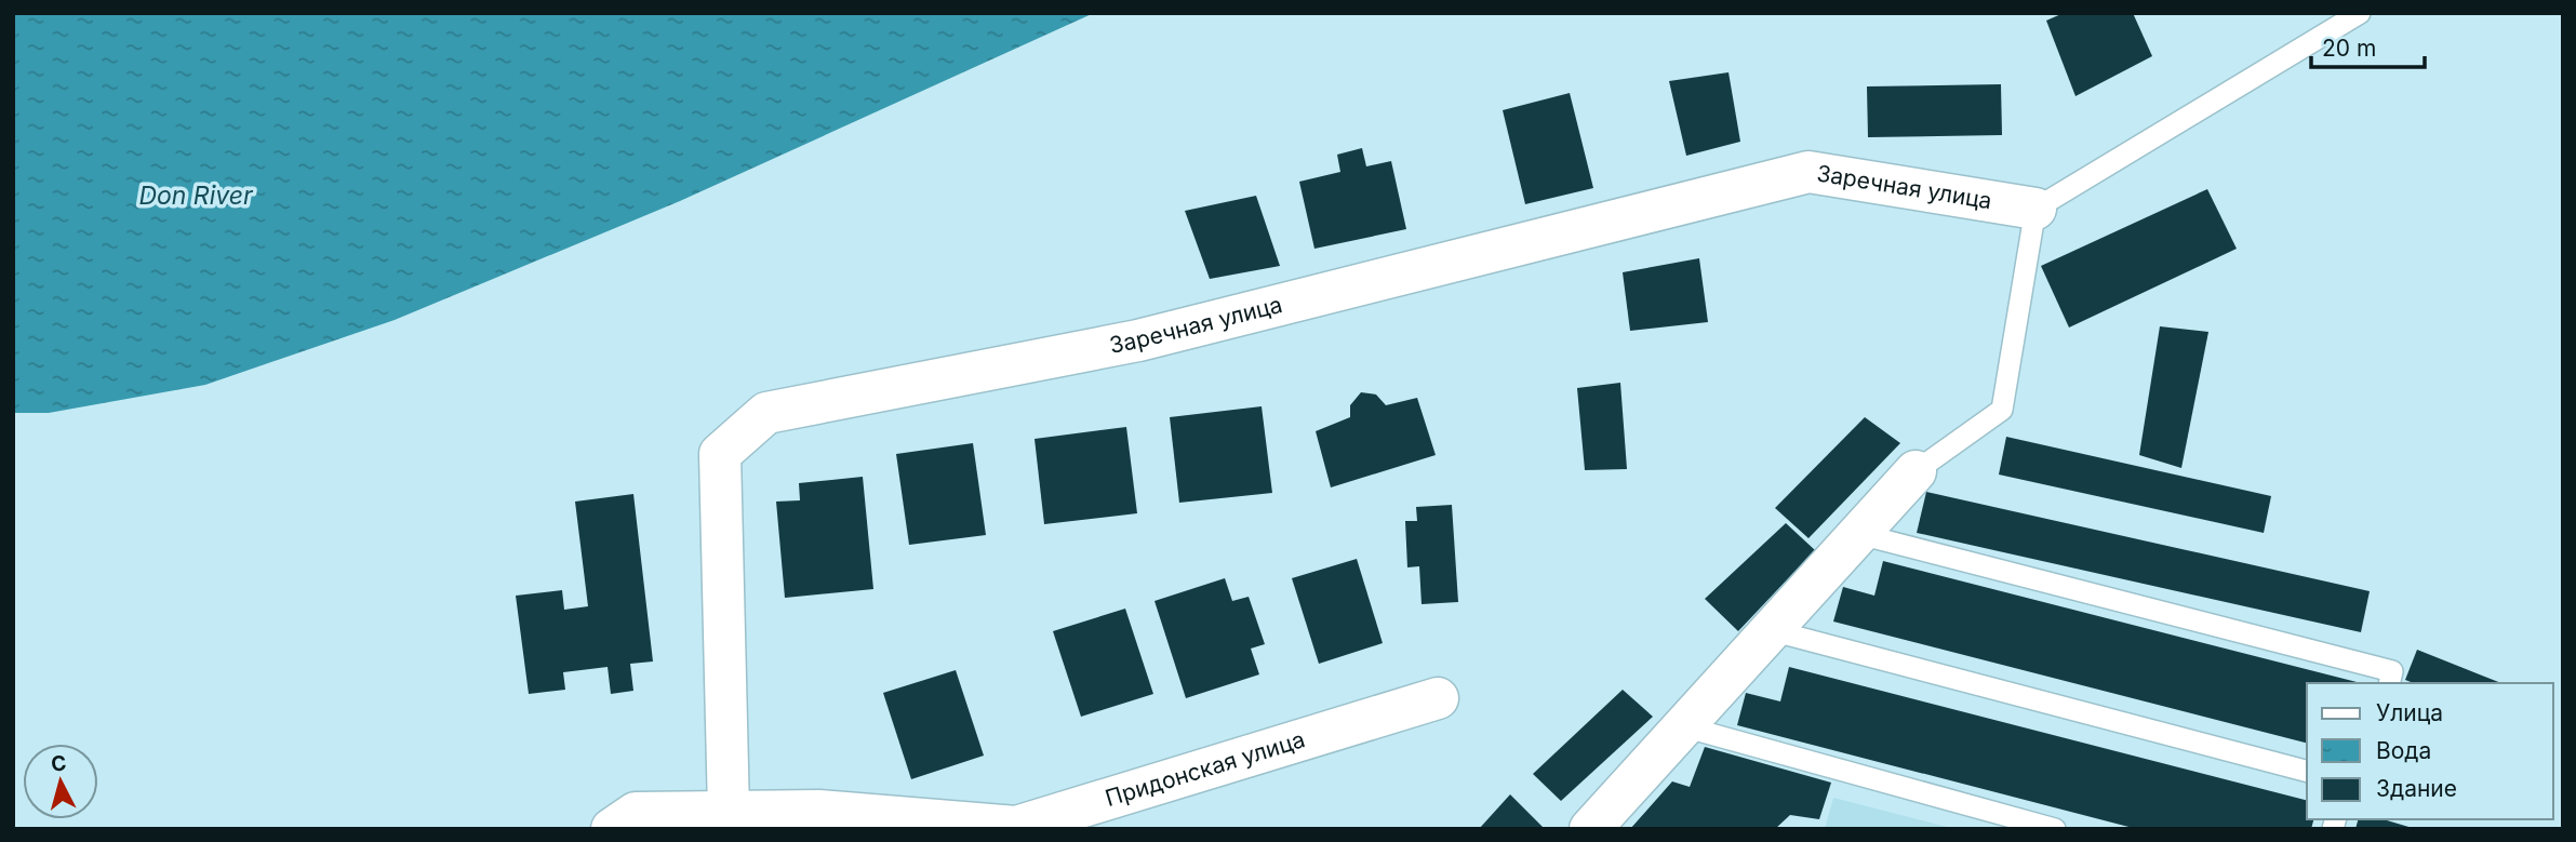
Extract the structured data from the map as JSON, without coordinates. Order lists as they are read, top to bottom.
{
  "streets": {
    "street": ["Заречная улица", "Придонская улица"]
  },
  "crossings": [
    ["Заречная улица", "Придонская улица"]
  ],
  "water": ["Don River"],
  "legend": ["Улица", "Вода", "Здание"],
  "scale_bar": "20 m",
  "north": "top"
}
